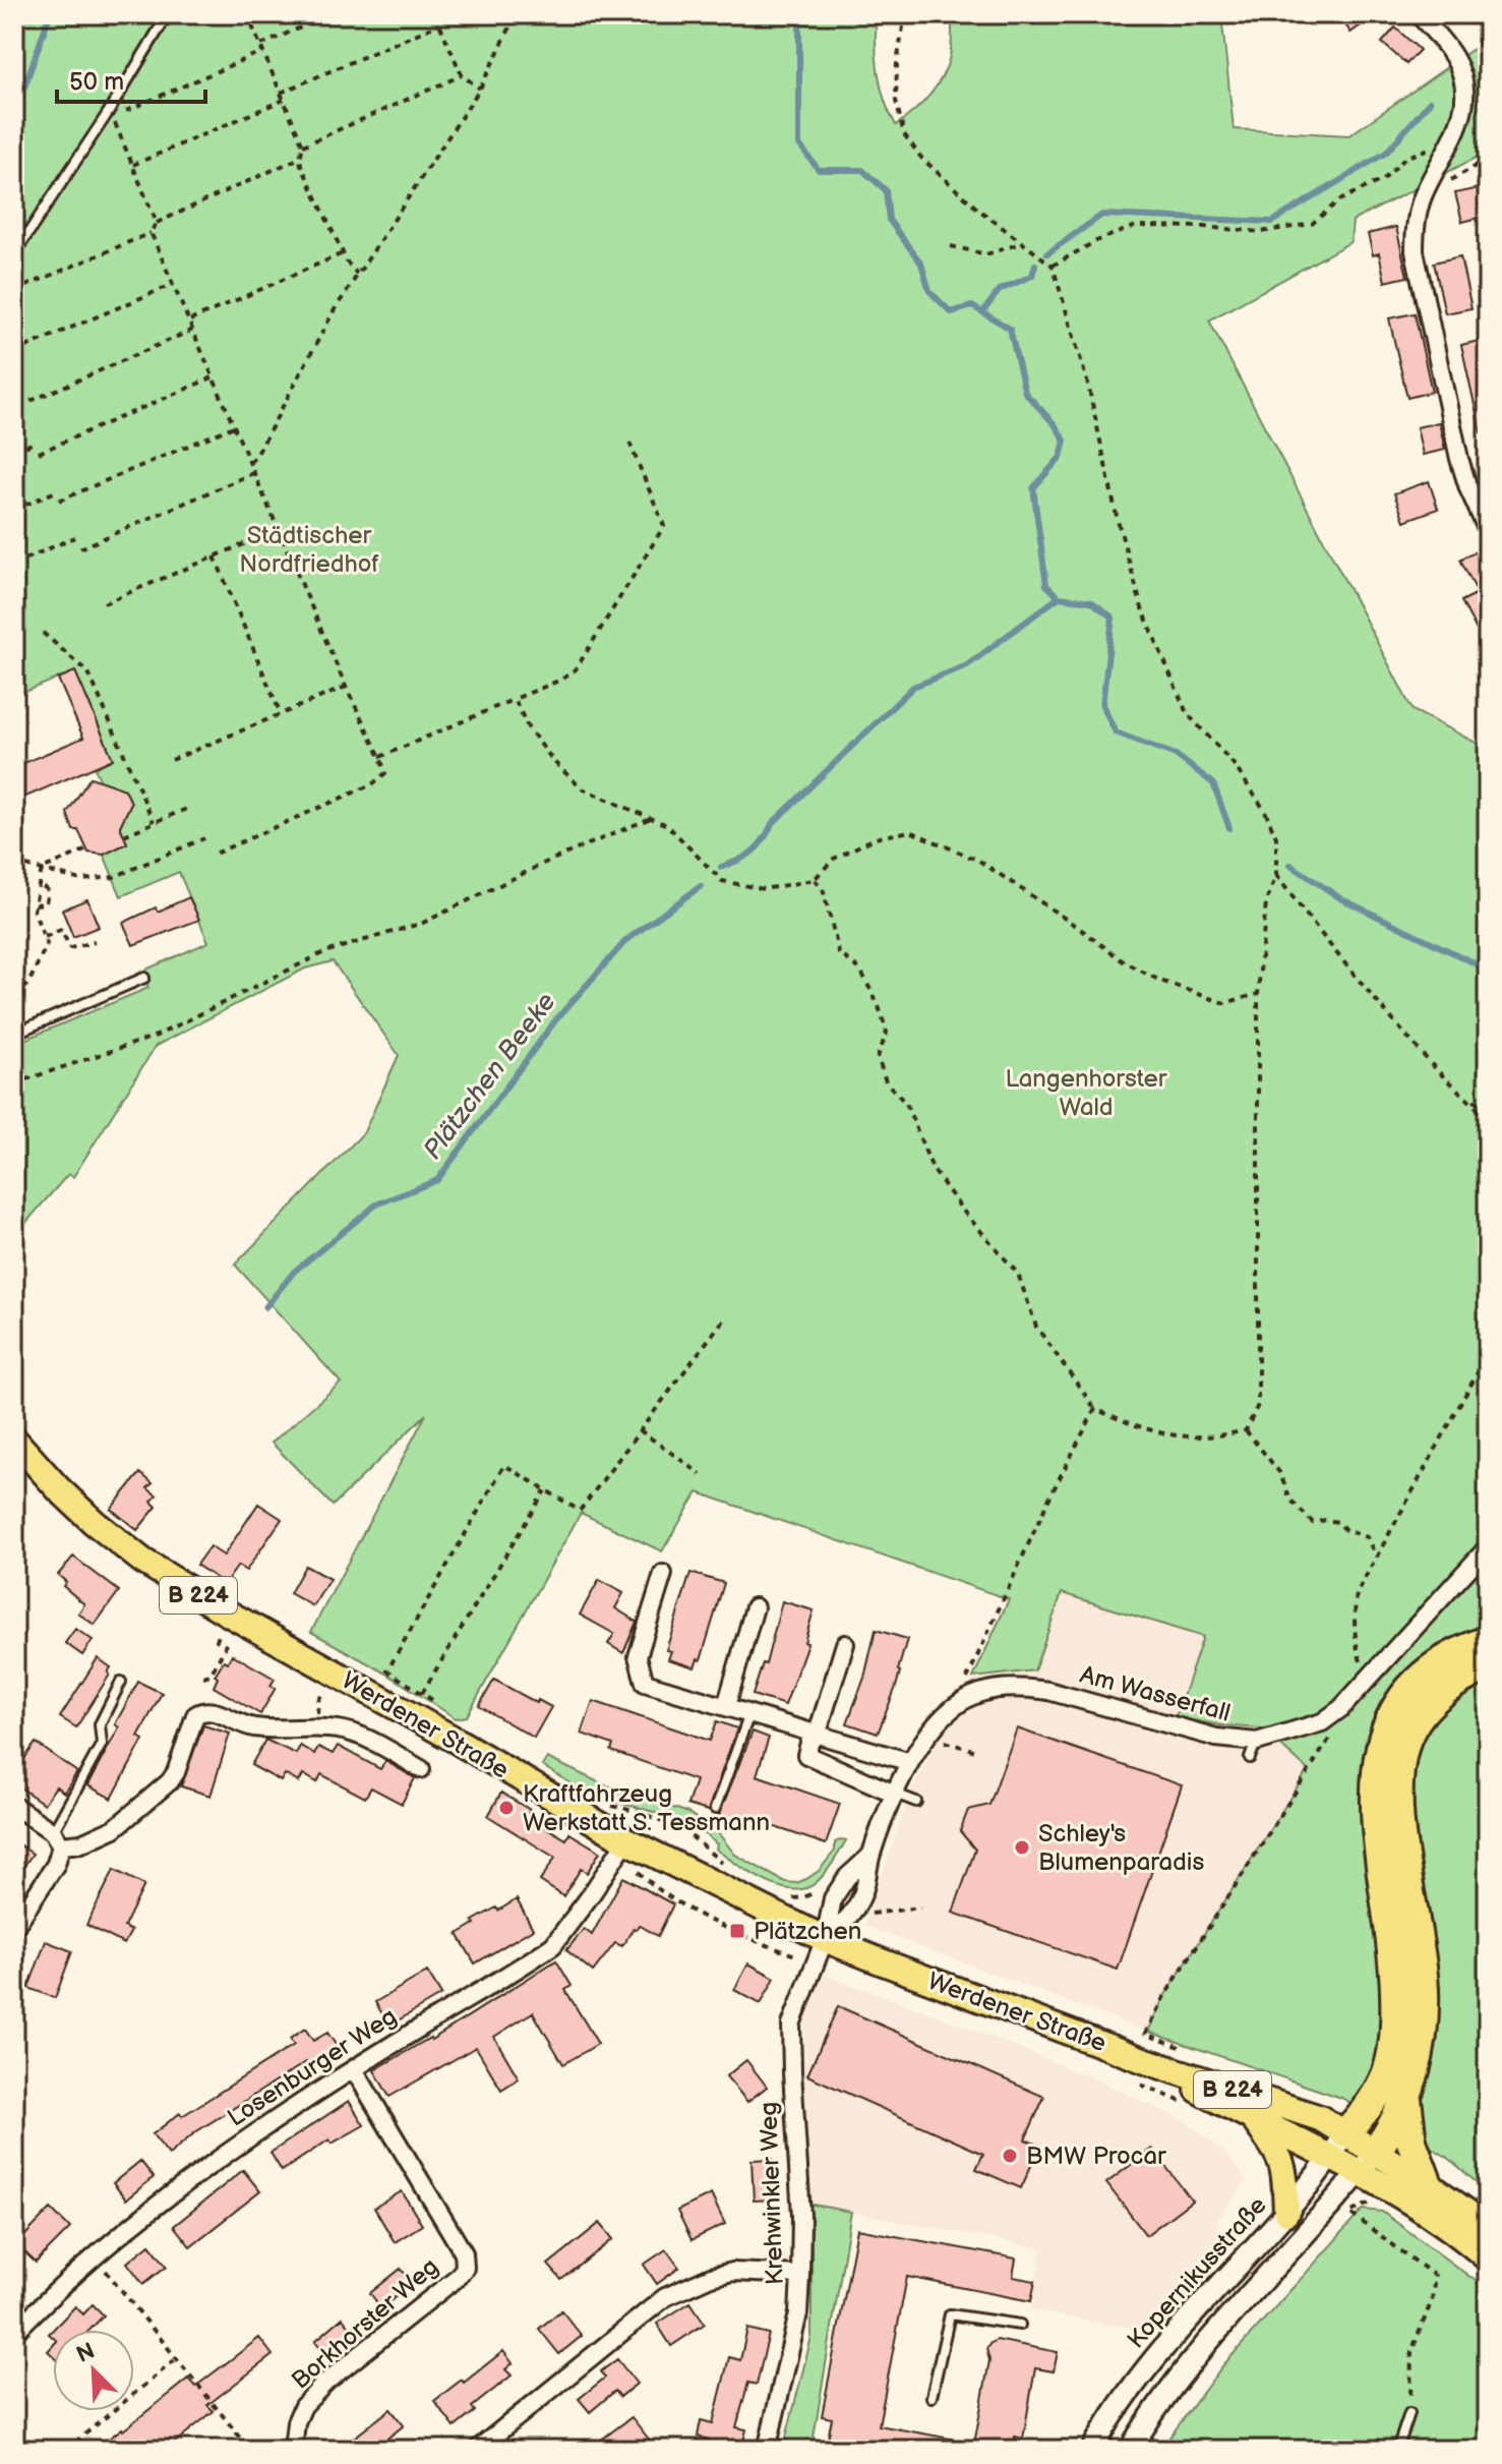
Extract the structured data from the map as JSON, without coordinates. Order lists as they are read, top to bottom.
{
  "streets": {
    "main road": ["B 224", "Werdener Straße"],
    "street": [
      "Am Wasserfall",
      "Losenburger Weg",
      "Krehwinkler Weg",
      "Kopernikusstraße",
      "Borkhorster Weg"
    ]
  },
  "crossings": [
    ["Am Wasserfall", "Werdener Straße"],
    ["Am Wasserfall", "Krehwinkler Weg"],
    ["Werdener Straße", "Losenburger Weg"],
    ["Werdener Straße", "Krehwinkler Weg"],
    ["Werdener Straße", "Kopernikusstraße"],
    ["Losenburger Weg", "Borkhorster Weg"]
  ],
  "water": ["Plätzchen Beeke"],
  "parks": ["Städtischer Nordfriedhof", "Langenhorster Wald"],
  "places": {
    "other": ["Kraftfahrzeug Werkstatt S. Tessmann", "Schley's Blumenparadis", "BMW Procar"],
    "transit": ["Plätzchen"]
  },
  "scale_bar": "50 m",
  "north": "top left"
}
